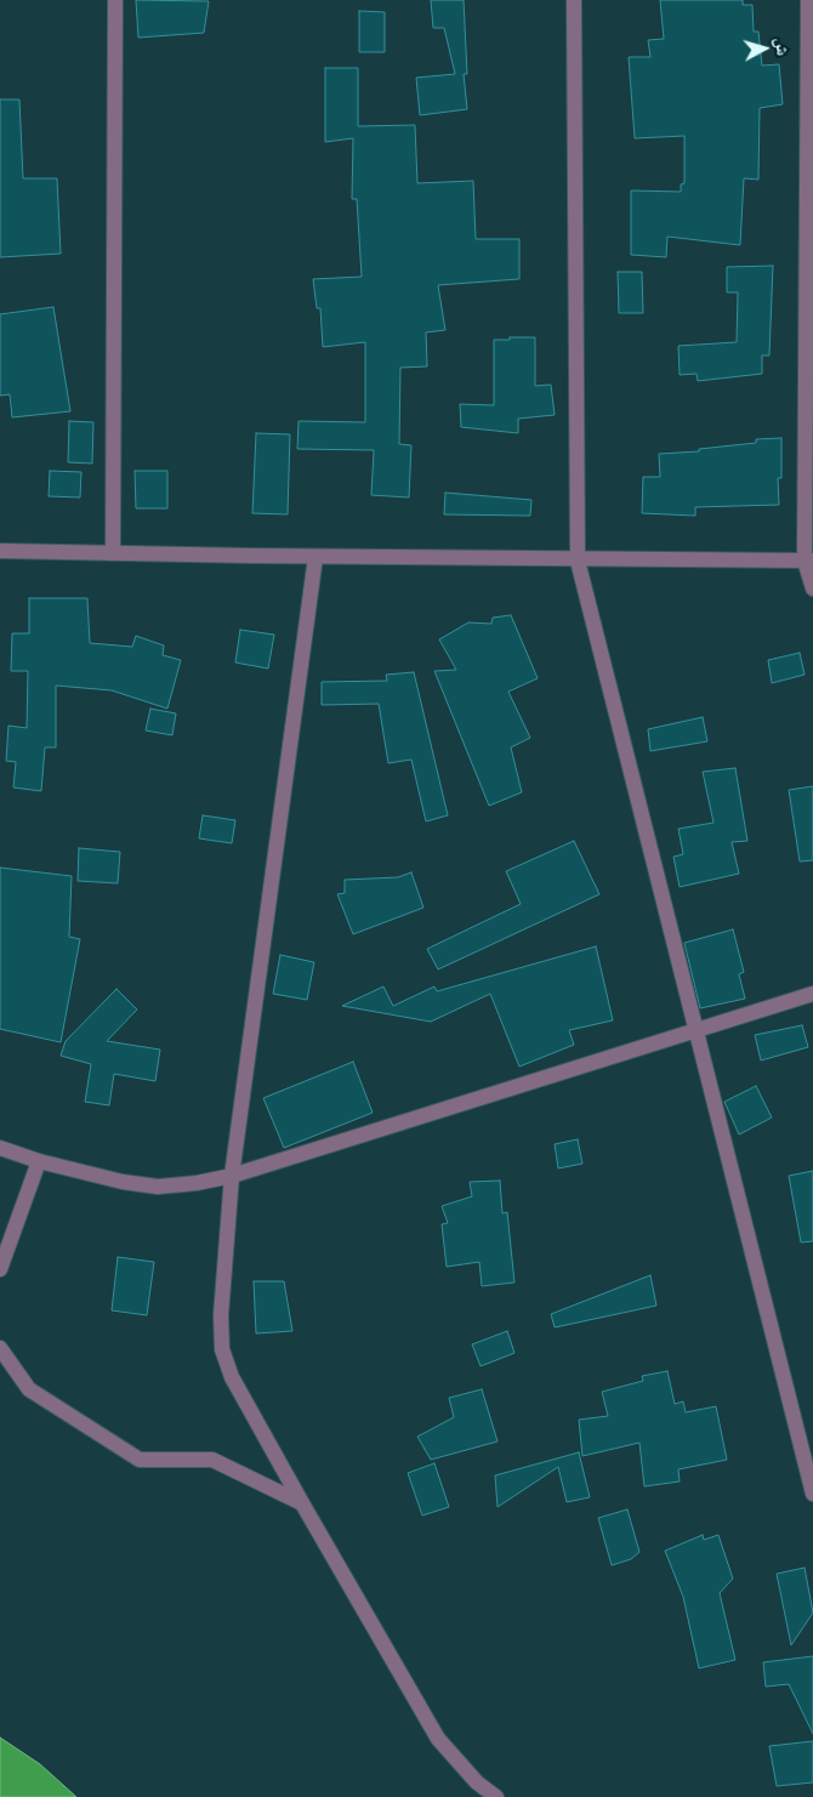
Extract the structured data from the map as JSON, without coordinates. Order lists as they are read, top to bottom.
{
  "north": "right"
}
